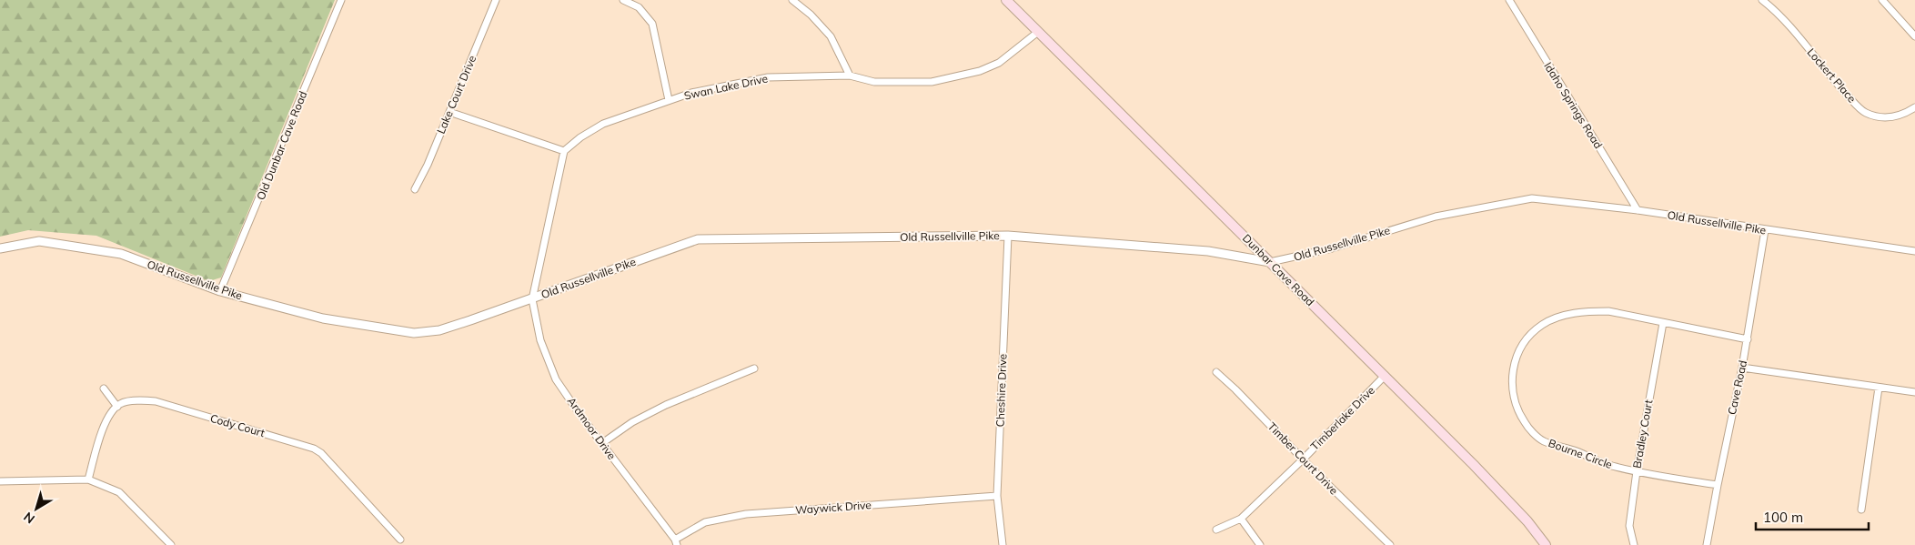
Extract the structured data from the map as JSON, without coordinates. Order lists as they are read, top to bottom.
{
  "streets": {
    "main road": ["Dunbar Cave Road"],
    "street": [
      "Lockert Place",
      "Swan Lake Drive",
      "Lake Court Drive",
      "Idaho Springs Road",
      "Old Dunbar Cave Road",
      "Old Russellville Pike",
      "Cave Road",
      "Cheshire Drive",
      "Timberlake Drive",
      "Cody Court",
      "Ardmoor Drive",
      "Bradley Court",
      "Bourne Circle",
      "Timber Court Drive",
      "Waywick Drive"
    ]
  },
  "crossings": [
    ["Swan Lake Drive", "Dunbar Cave Road"],
    ["Idaho Springs Road", "Old Russellville Pike"],
    ["Old Dunbar Cave Road", "Old Russellville Pike"],
    ["Old Russellville Pike", "Dunbar Cave Road"],
    ["Old Russellville Pike", "Cave Road"],
    ["Old Russellville Pike", "Cheshire Drive"],
    ["Old Russellville Pike", "Ardmoor Drive"],
    ["Dunbar Cave Road", "Timberlake Drive"],
    ["Cave Road", "Bourne Circle"],
    ["Cheshire Drive", "Waywick Drive"],
    ["Timberlake Drive", "Timber Court Drive"],
    ["Ardmoor Drive", "Waywick Drive"],
    ["Bradley Court", "Bourne Circle"]
  ],
  "scale_bar": "100 m",
  "north": "bottom left"
}
